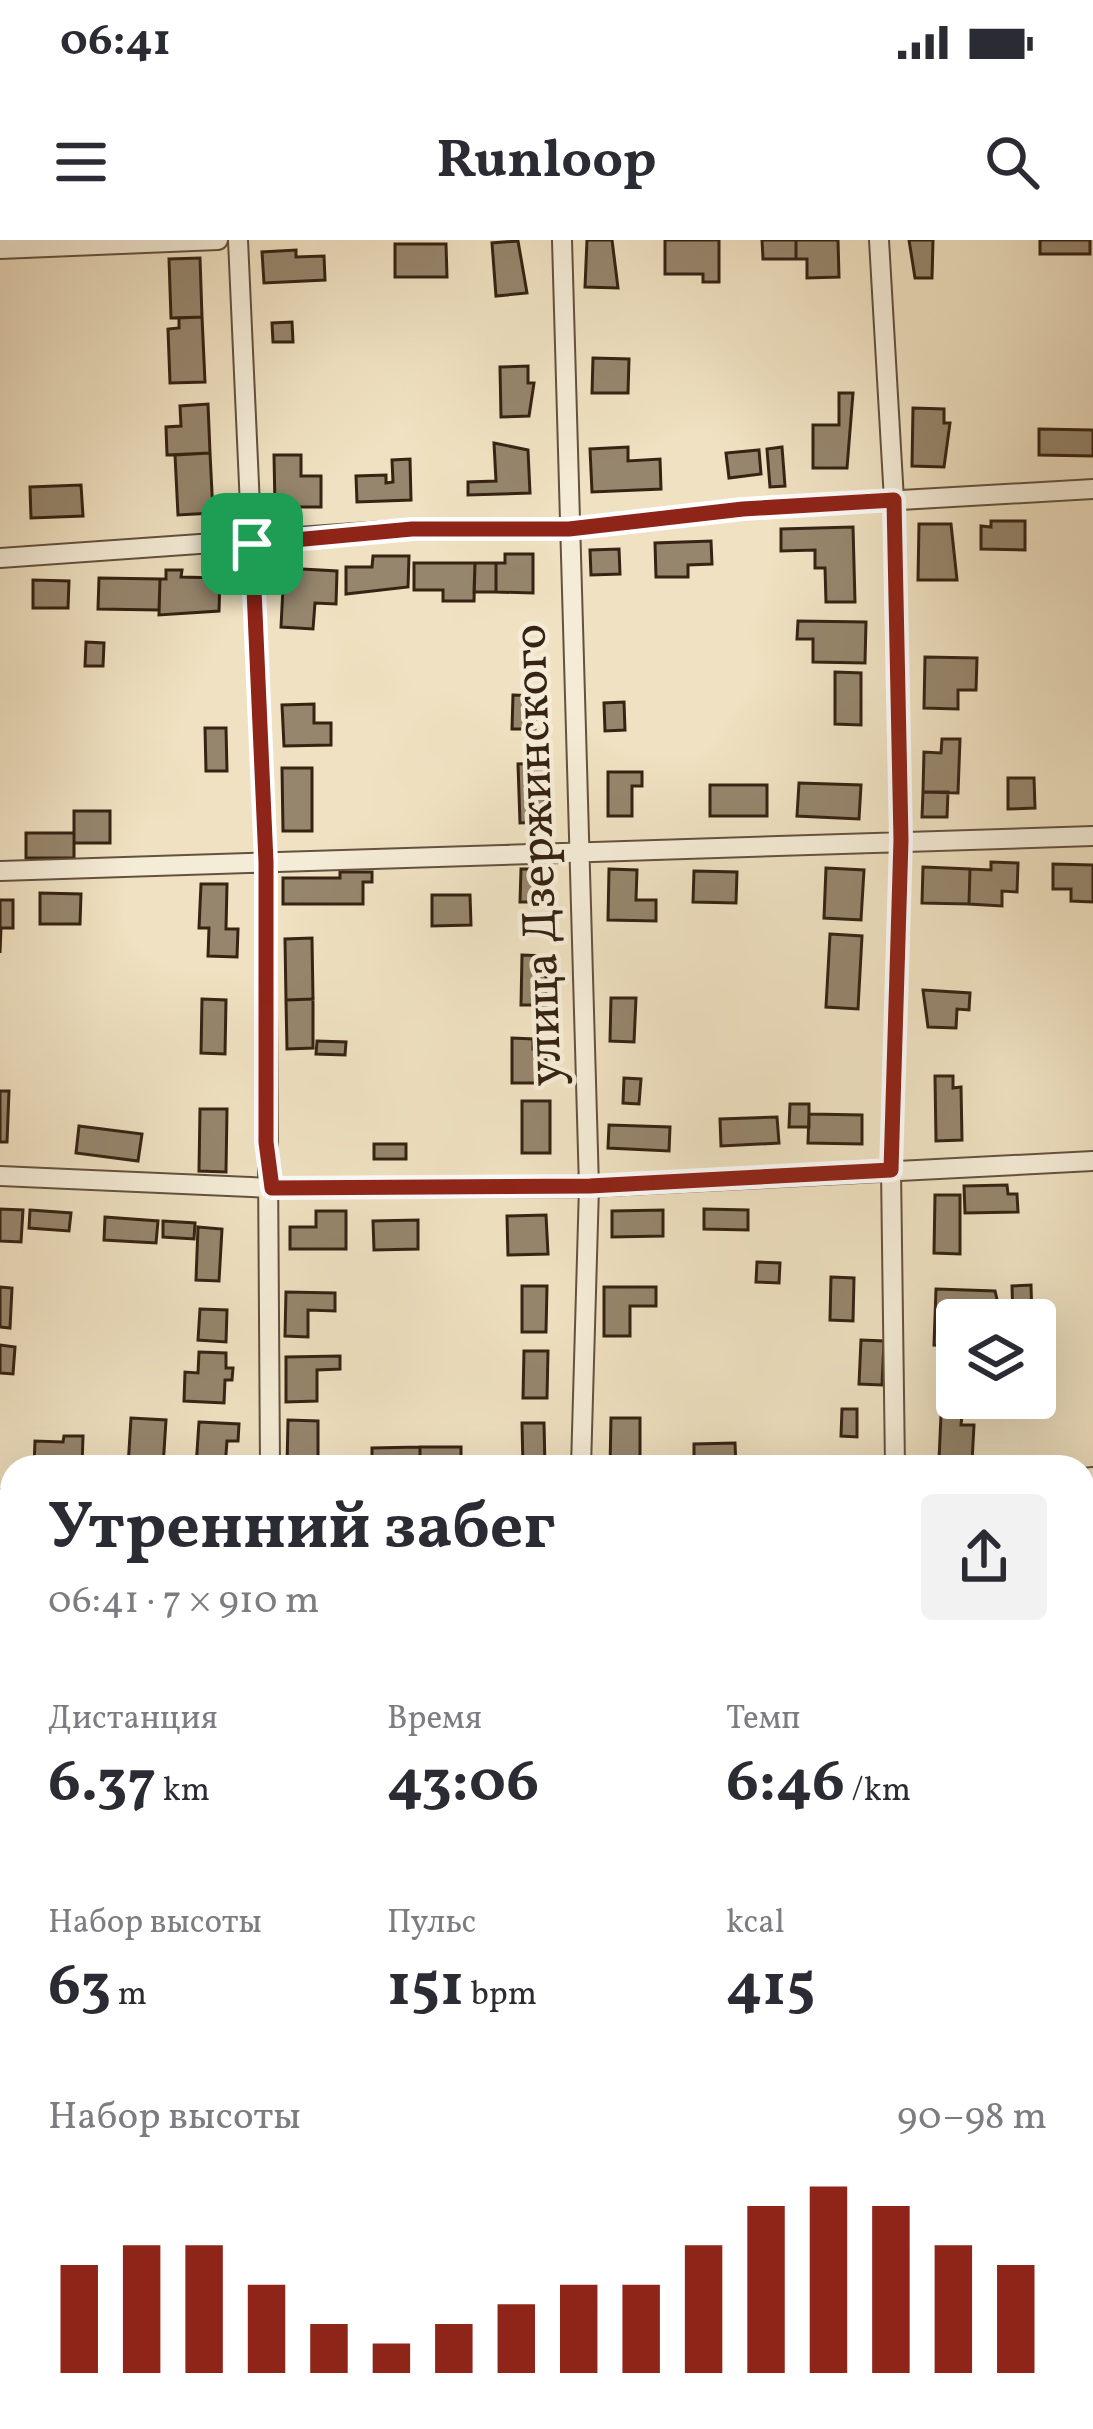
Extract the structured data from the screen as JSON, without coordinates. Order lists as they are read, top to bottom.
{
  "streets": {
    "street": ["улица Дзержинского"]
  },
  "page": {
    "status": "06:41",
    "header": "Runloop",
    "heading": ["Утренний забег", "06:41 · 7 × 910 m"],
    "stats": [
      ["Дистанция", "6.37 km"],
      ["Время", "43:06"],
      ["Темп", "6:46 /km"],
      ["Набор высоты", "63 m"],
      ["Пульс", "151 bpm"],
      ["kcal", "415"]
    ],
    "chart": ["Набор высоты", "90–98 m"]
  }
}
